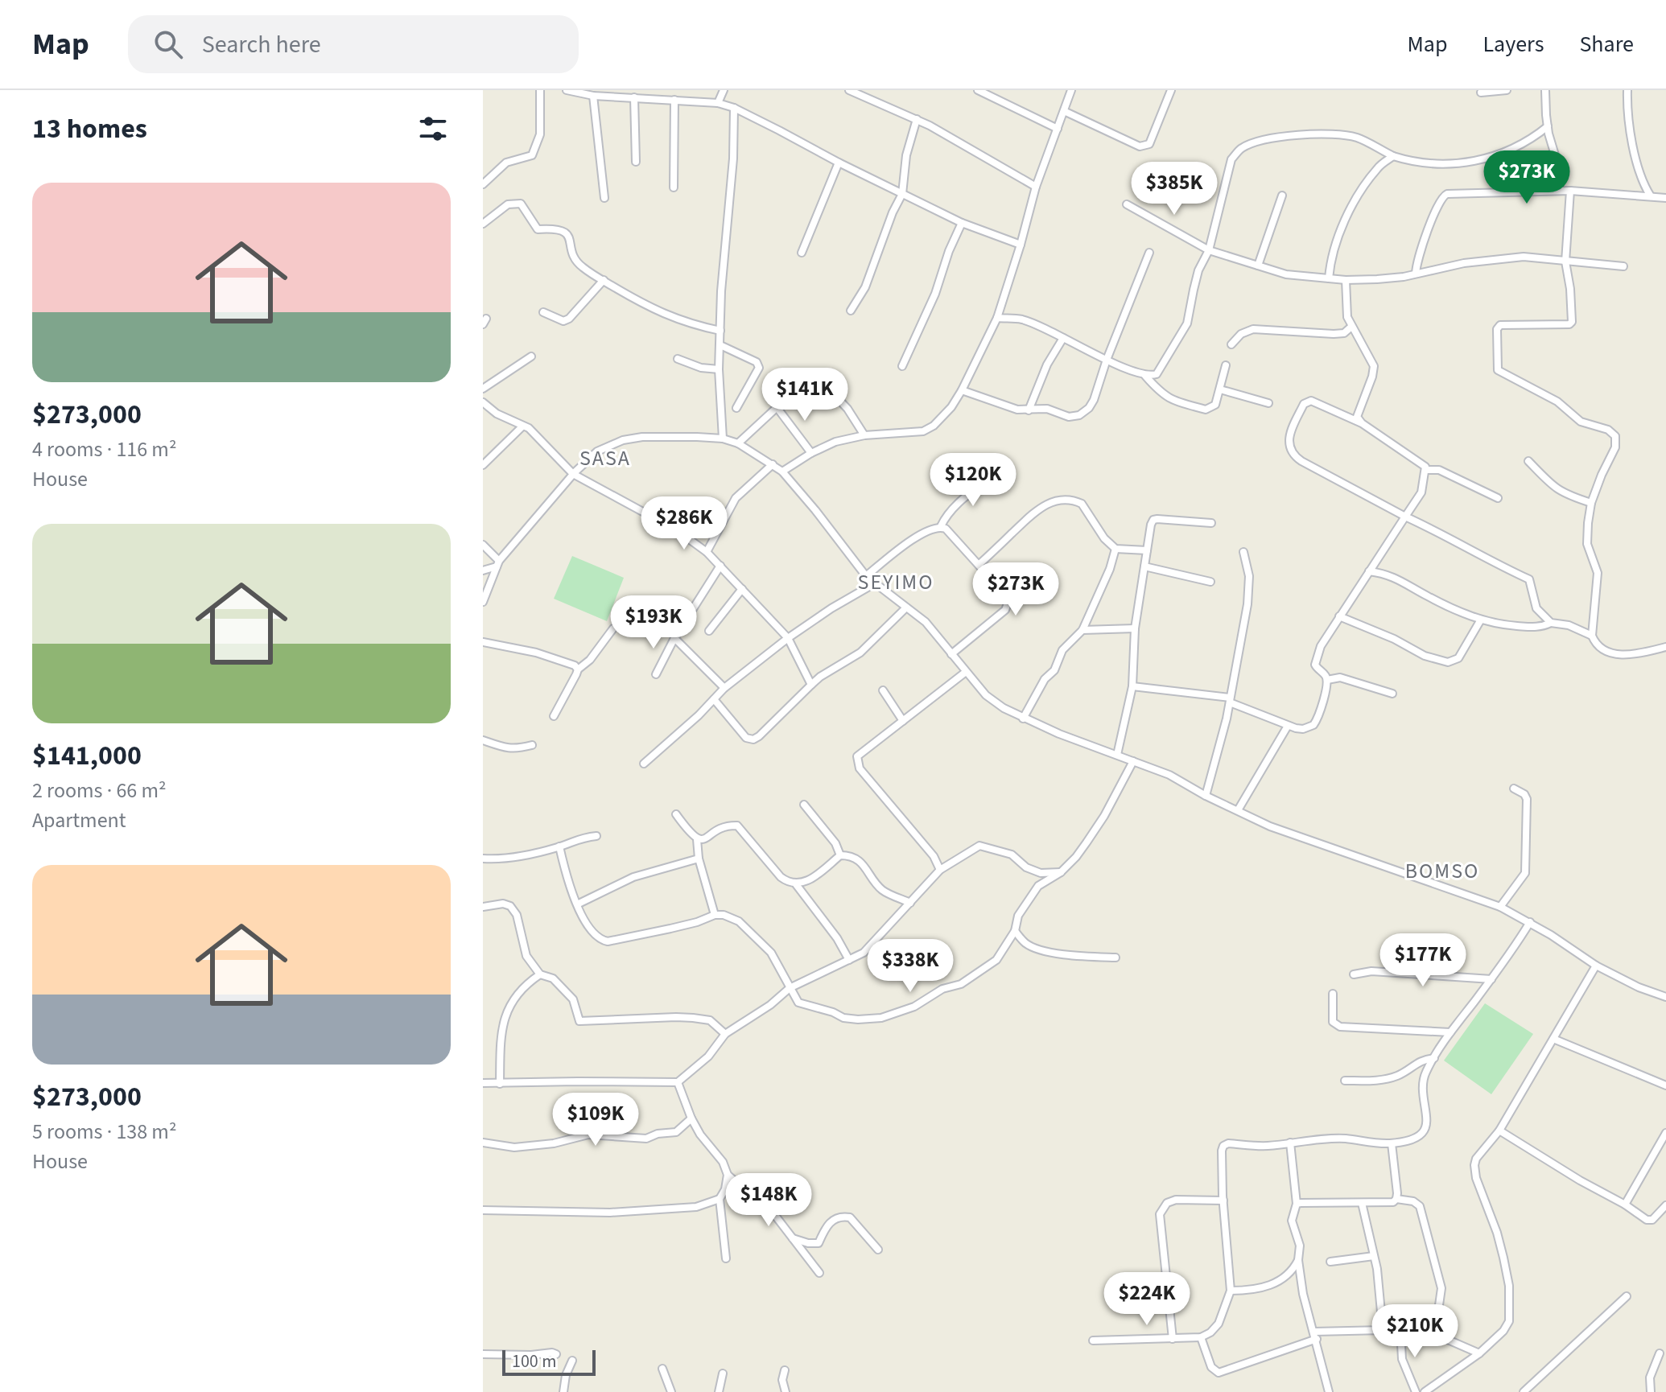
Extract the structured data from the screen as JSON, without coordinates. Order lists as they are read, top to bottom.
{
  "districts": ["SASA", "SEYIMO", "BOMSO"],
  "scale_bar": "100 m",
  "page": {
    "header": "Map",
    "search": "Search here",
    "nav": ["Map", "Layers", "Share"],
    "heading": "13 homes",
    "price": [
      "$273K",
      "$385K",
      "$141K",
      "$120K",
      "$286K",
      "$273K",
      "$193K",
      "$177K",
      "$338K",
      "$109K",
      "$148K",
      "$224K",
      "$210K"
    ],
    "list": [
      {
        "name": "$273,000",
        "note": "4 rooms · 116 m² · House"
      },
      {
        "name": "$141,000",
        "note": "2 rooms · 66 m² · Apartment"
      },
      {
        "name": "$273,000",
        "note": "5 rooms · 138 m² · House"
      }
    ],
    "scale": "100 m"
  }
}
